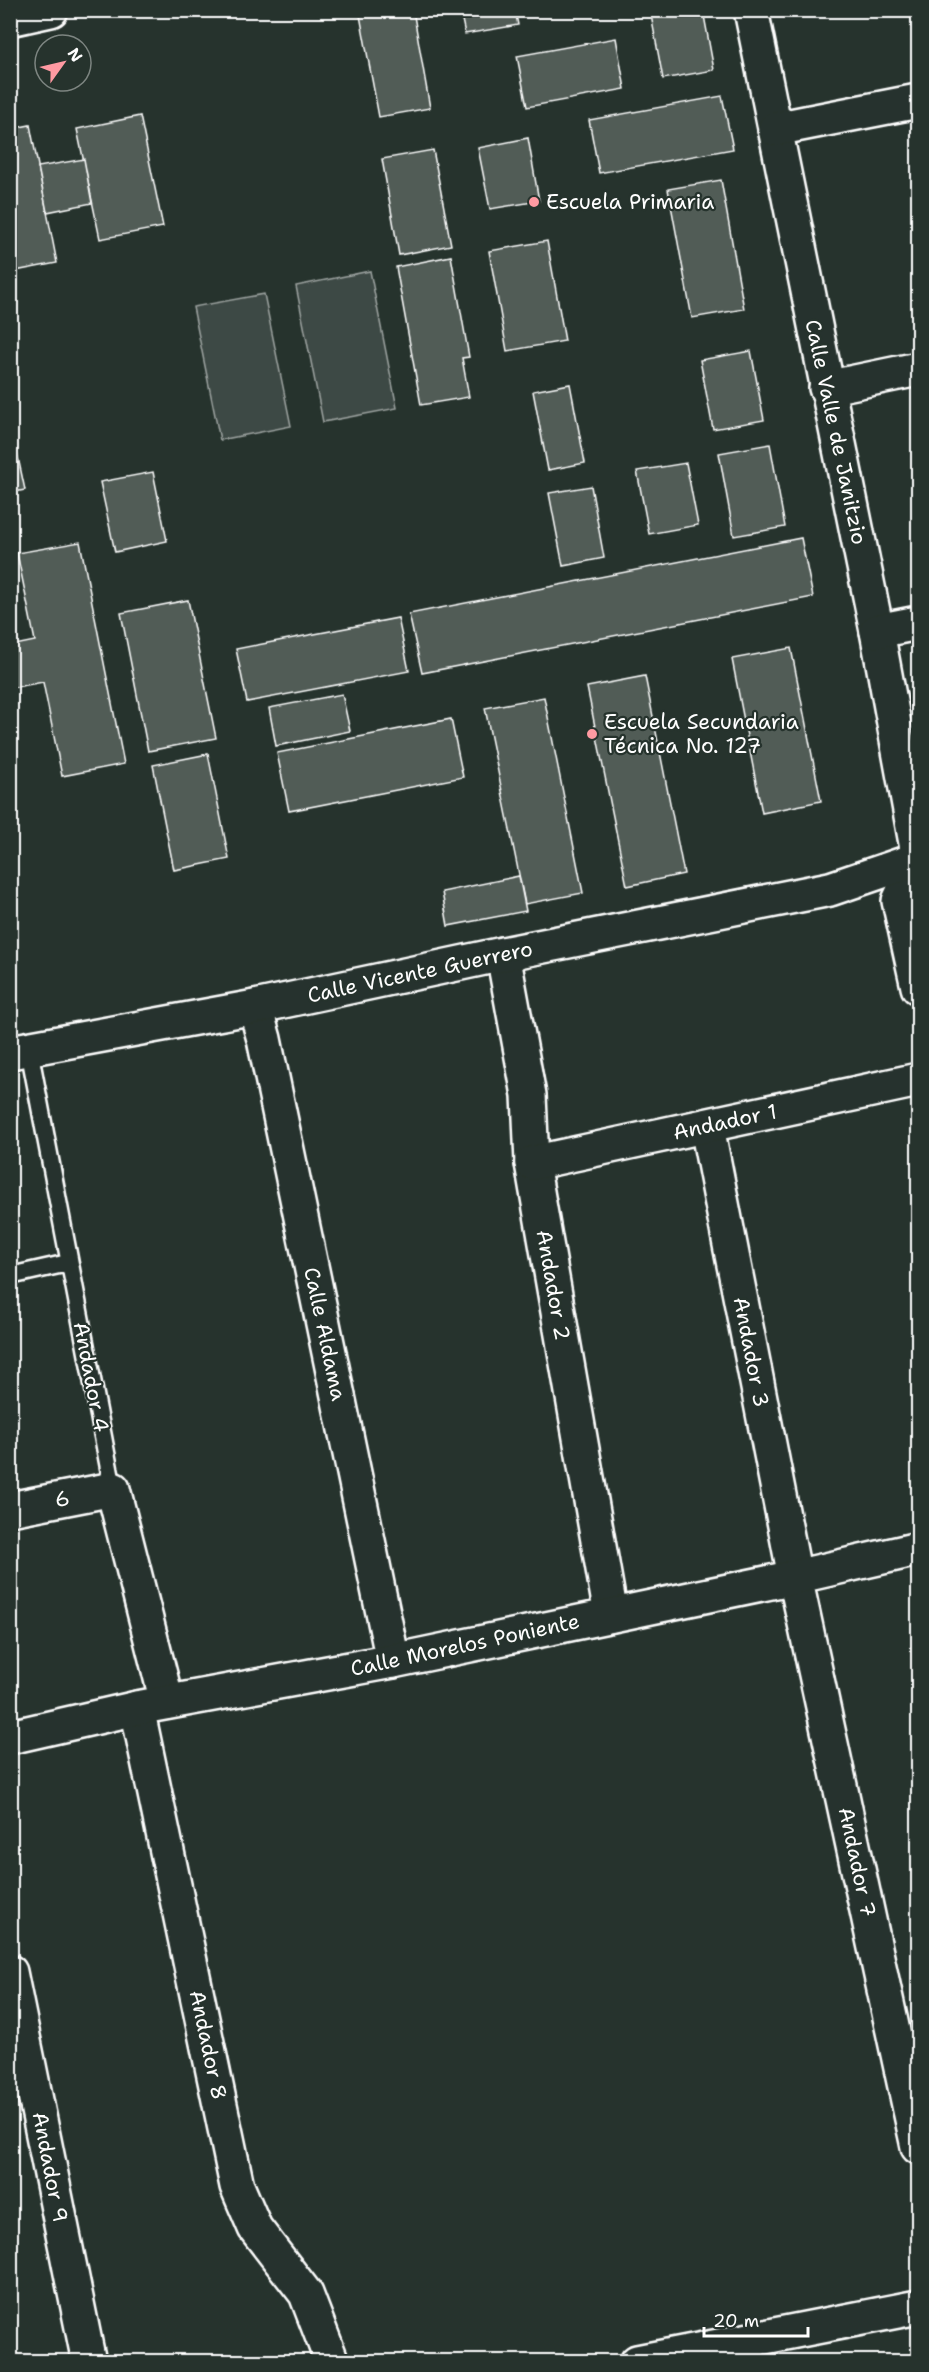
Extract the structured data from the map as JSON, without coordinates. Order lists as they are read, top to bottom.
{
  "streets": {
    "street": [
      "Calle Valle de Janitzio",
      "Calle Vicente Guerrero",
      "Andador 1",
      "Andador 2",
      "Calle Aldama",
      "Andador 3",
      "Andador 4",
      "6",
      "Calle Morelos Poniente",
      "Andador 7",
      "Andador 8",
      "Andador 9"
    ]
  },
  "crossings": [
    ["Calle Vicente Guerrero", "Andador 2"],
    ["Calle Vicente Guerrero", "Calle Aldama"],
    ["Calle Vicente Guerrero", "Andador 4"],
    ["Andador 1", "Andador 2"],
    ["Andador 1", "Andador 3"],
    ["Andador 2", "Calle Morelos Poniente"],
    ["Calle Aldama", "Calle Morelos Poniente"],
    ["Andador 3", "Calle Morelos Poniente"],
    ["Andador 3", "Andador 7"],
    ["Andador 4", "6"],
    ["Andador 4", "Calle Morelos Poniente"],
    ["Andador 4", "Andador 8"],
    ["Calle Morelos Poniente", "Andador 7"],
    ["Calle Morelos Poniente", "Andador 8"]
  ],
  "places": ["Escuela Primaria", "Escuela Secundaria Técnica No. 127"],
  "scale_bar": "20 m",
  "north": "top right"
}
